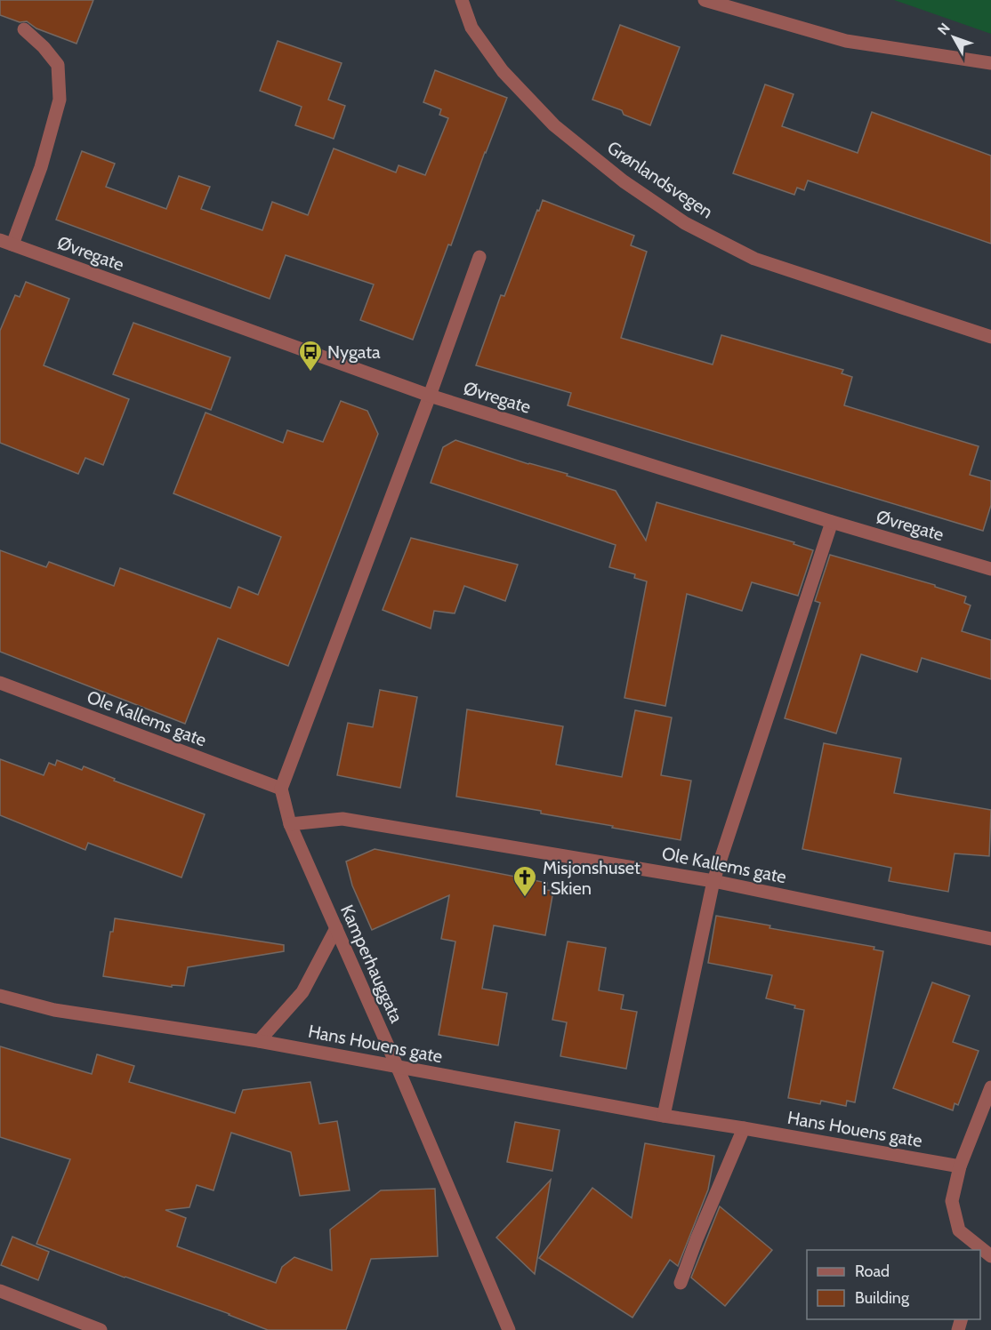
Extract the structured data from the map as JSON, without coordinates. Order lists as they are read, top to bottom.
{
  "streets": {
    "street": [
      "Grønlandsvegen",
      "Øvregate",
      "Ole Kallems gate",
      "Kamperhauggata",
      "Hans Houens gate"
    ]
  },
  "crossings": [
    ["Ole Kallems gate", "Kamperhauggata"],
    ["Kamperhauggata", "Hans Houens gate"]
  ],
  "places": {
    "bus stop": ["Nygata"],
    "church": ["Misjonshuset i Skien"]
  },
  "legend": ["Road", "Building"],
  "north": "top left"
}
